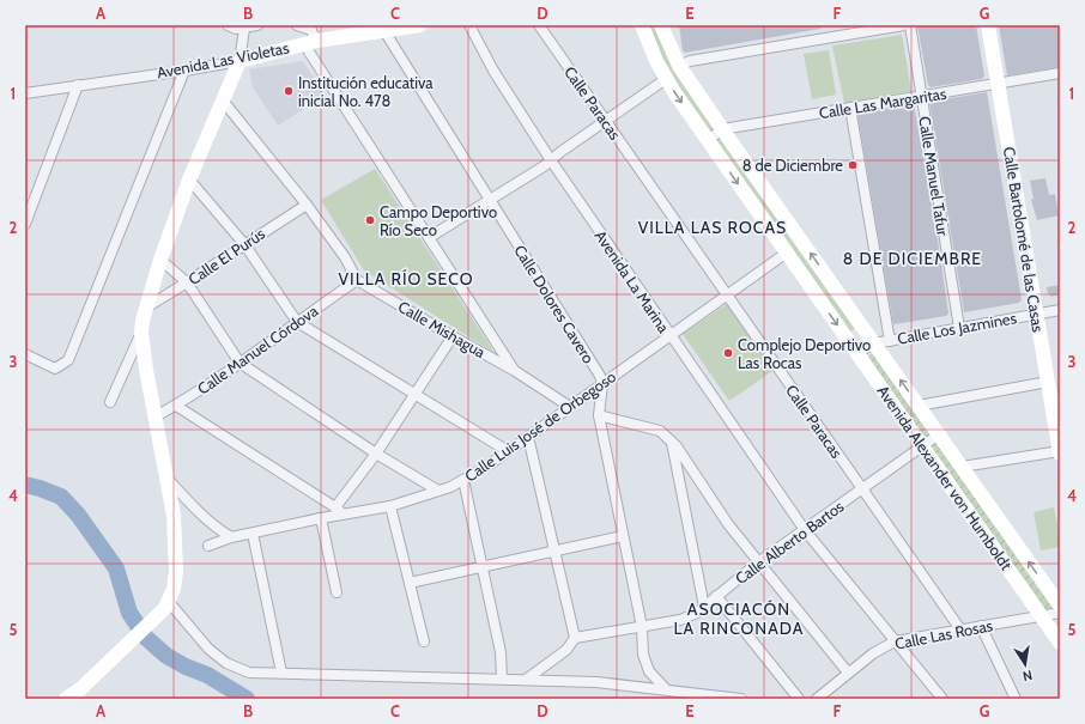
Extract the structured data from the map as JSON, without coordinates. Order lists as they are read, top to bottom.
{
  "streets": {
    "main road": ["Avenida Las Violetas", "Calle Bartolomé de las Casas", "Avenida Alexander von Humboldt"],
    "street": [
      "Calle Paracas",
      "Calle Las Margaritas",
      "Calle Manuel Tafur",
      "Calle El Purús",
      "Avenida La Marina",
      "Calle Dolores Cavero",
      "Calle Los Jazmines",
      "Calle Mishagua",
      "Calle Manuel Córdova",
      "Calle Luis José de Orbegoso",
      "Calle Alberto Bartos",
      "Calle Las Rosas"
    ]
  },
  "crossings": [
    ["Avenida Las Violetas", "Calle Dolores Cavero"],
    ["Calle Paracas", "Calle Luis José de Orbegoso"],
    ["Calle Paracas", "Calle Alberto Bartos"],
    ["Calle Paracas", "Calle Las Rosas"],
    ["Calle Las Margaritas", "Calle Manuel Tafur"],
    ["Calle Las Margaritas", "Calle Bartolomé de las Casas"],
    ["Calle Las Margaritas", "Avenida Alexander von Humboldt"],
    ["Calle Manuel Tafur", "Calle Los Jazmines"],
    ["Calle Bartolomé de las Casas", "Calle Los Jazmines"],
    ["Avenida La Marina", "Calle Luis José de Orbegoso"],
    ["Avenida La Marina", "Calle Alberto Bartos"],
    ["Calle Dolores Cavero", "Calle Luis José de Orbegoso"],
    ["Calle Los Jazmines", "Avenida Alexander von Humboldt"],
    ["Calle Mishagua", "Calle Manuel Córdova"],
    ["Calle Mishagua", "Calle Luis José de Orbegoso"],
    ["Calle Luis José de Orbegoso", "Avenida Alexander von Humboldt"],
    ["Avenida Alexander von Humboldt", "Calle Alberto Bartos"],
    ["Avenida Alexander von Humboldt", "Calle Las Rosas"]
  ],
  "districts": [
    "VILLA LAS ROCAS",
    "8 DE DICIEMBRE",
    "VILLA RÍO SECO",
    "ASOCIACÓN LA RINCONADA"
  ],
  "places": [
    "Institución educativa inicial No. 478",
    "8 de Diciembre",
    "Campo Deportivo Río Seco",
    "Complejo Deportivo Las Rocas"
  ],
  "north": "bottom",
  "grid": {
    "columns": [
      "A",
      "B",
      "C",
      "D",
      "E",
      "F",
      "G"
    ],
    "rows": [
      "1",
      "2",
      "3",
      "4",
      "5"
    ]
  }
}
